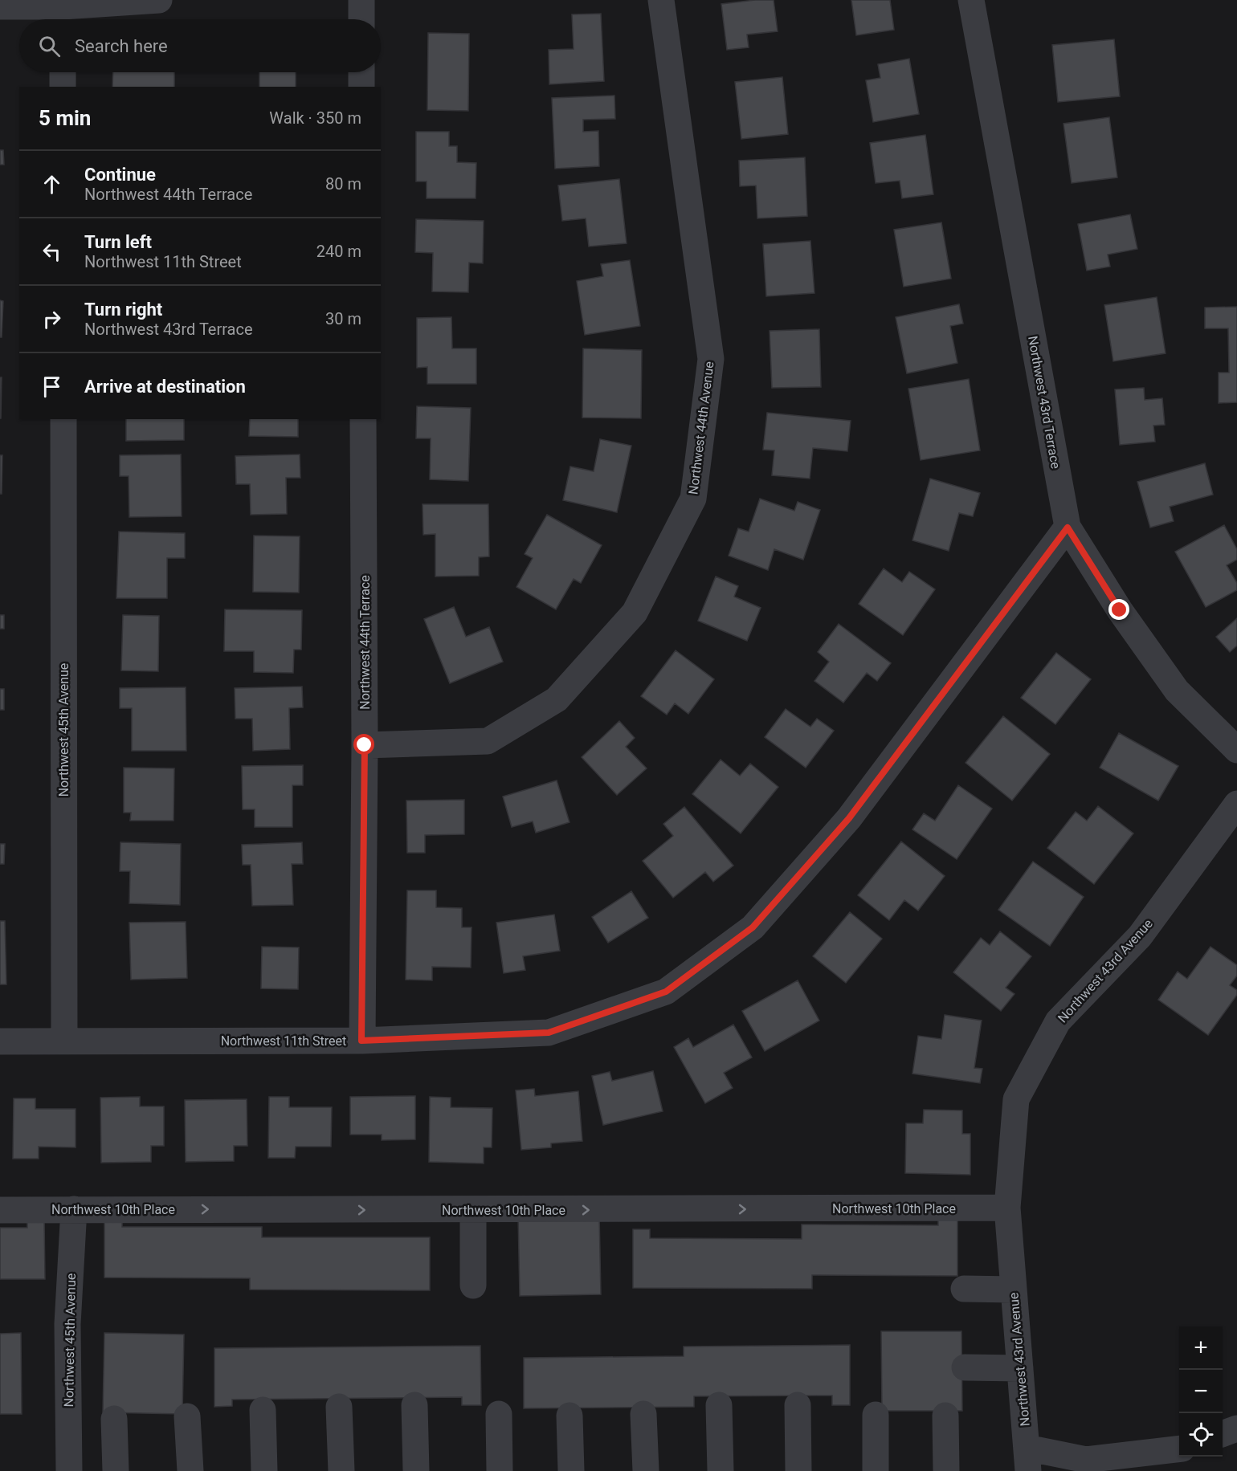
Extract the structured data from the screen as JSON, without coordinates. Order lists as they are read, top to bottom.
{
  "streets": {
    "street": [
      "Northwest 43rd Terrace",
      "Northwest 44th Avenue",
      "Northwest 44th Terrace",
      "Northwest 45th Avenue",
      "Northwest 43rd Avenue",
      "Northwest 11th Street",
      "Northwest 10th Place"
    ]
  },
  "crossings": [
    ["Northwest 43rd Terrace", "Northwest 11th Street"],
    ["Northwest 44th Avenue", "Northwest 44th Terrace"],
    ["Northwest 44th Terrace", "Northwest 11th Street"],
    ["Northwest 45th Avenue", "Northwest 11th Street"],
    ["Northwest 45th Avenue", "Northwest 10th Place"],
    ["Northwest 43rd Avenue", "Northwest 10th Place"]
  ],
  "one_way": ["Northwest 10th Place"],
  "page": {
    "search": "Search here",
    "heading": ["5 min", "Walk · 350 m"],
    "list": [
      ["Continue", "Northwest 44th Terrace", "80 m"],
      ["Turn left", "Northwest 11th Street", "240 m"],
      ["Turn right", "Northwest 43rd Terrace", "30 m"],
      "Arrive at destination"
    ],
    "map_buttons": ["+", "−"]
  }
}
